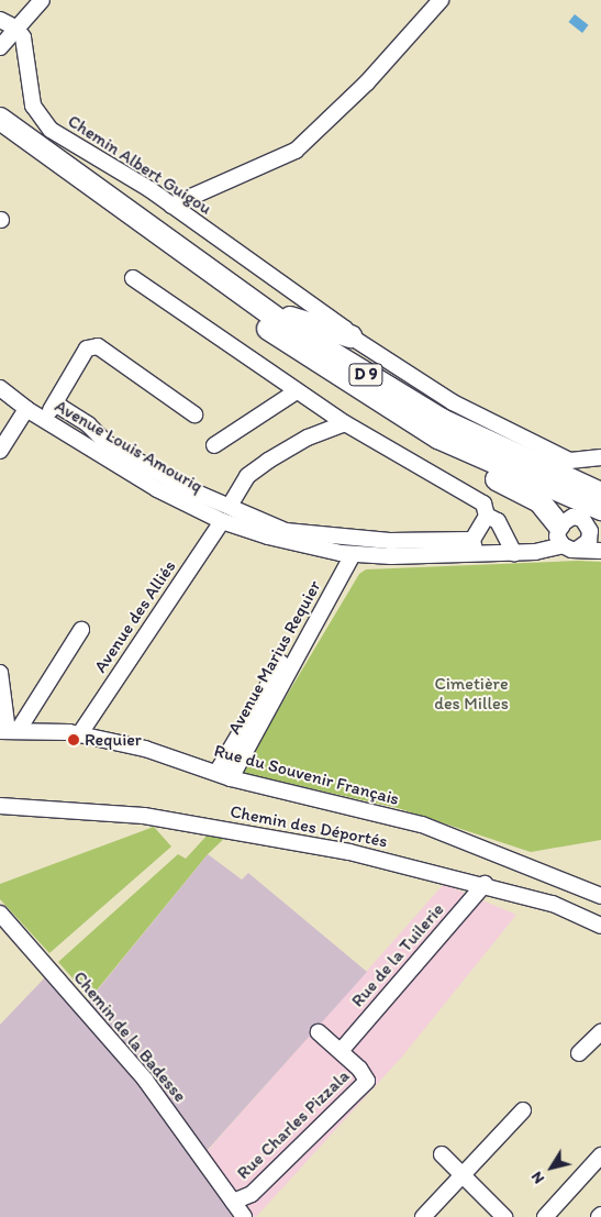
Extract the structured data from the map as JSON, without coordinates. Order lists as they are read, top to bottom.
{
  "streets": {
    "highway": ["D 9"],
    "street": [
      "Chemin Albert Guigou",
      "Avenue Louis Amouriq",
      "Avenue des Alliés",
      "Avenue Marius Requier",
      "Rue du Souvenir Français",
      "Chemin des Déportés",
      "Rue de la Tuilerie",
      "Chemin de la Badesse",
      "Rue Charles Pizzala"
    ]
  },
  "crossings": [
    ["D 9", "Avenue Louis Amouriq"],
    ["Avenue Louis Amouriq", "Avenue des Alliés"],
    ["Avenue Louis Amouriq", "Avenue Marius Requier"],
    ["Avenue des Alliés", "Rue du Souvenir Français"],
    ["Avenue Marius Requier", "Rue du Souvenir Français"],
    ["Chemin des Déportés", "Rue de la Tuilerie"],
    ["Rue de la Tuilerie", "Rue Charles Pizzala"],
    ["Chemin de la Badesse", "Rue Charles Pizzala"]
  ],
  "parks": ["Cimetière des Milles"],
  "places": ["Requier"],
  "north": "bottom left"
}
